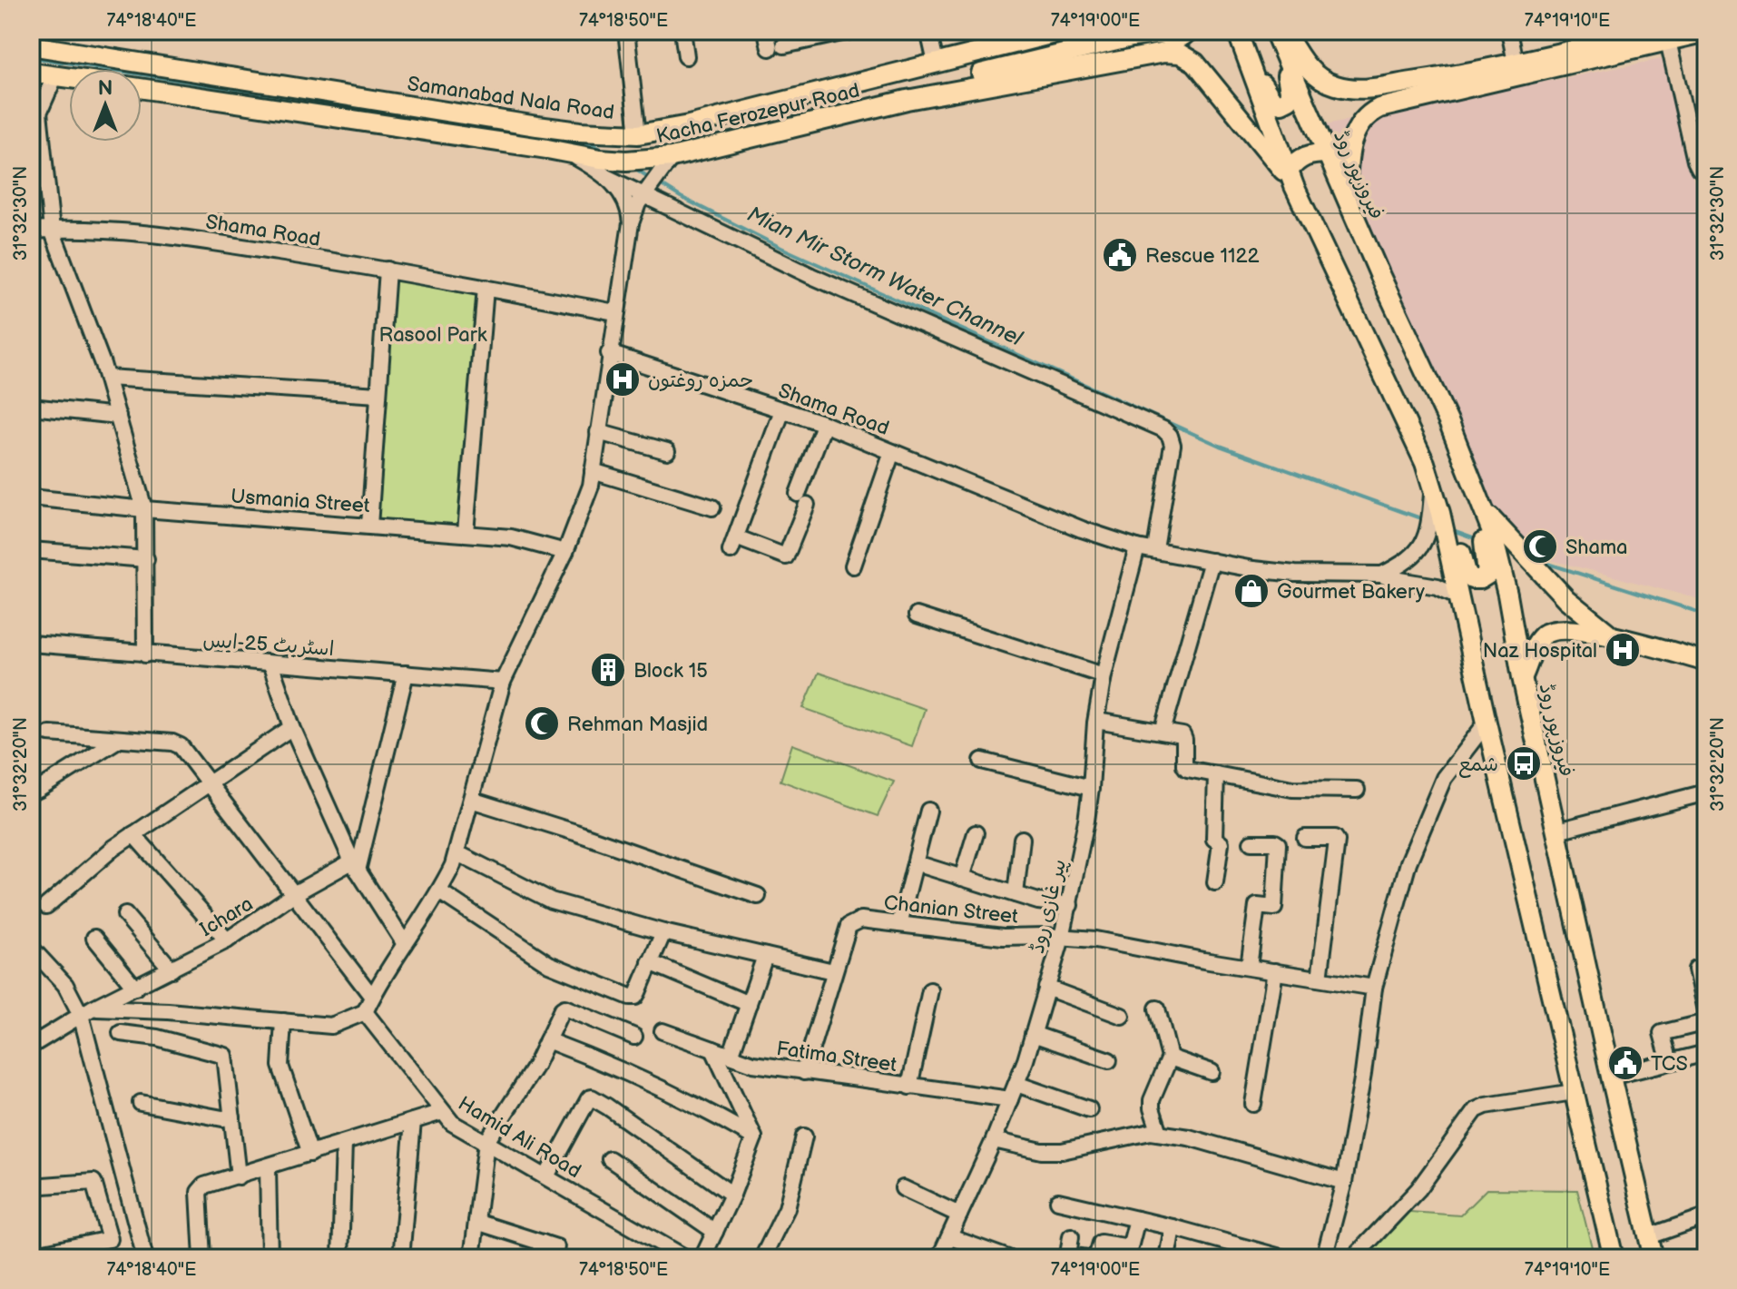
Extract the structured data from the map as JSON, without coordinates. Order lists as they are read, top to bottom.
{
  "streets": {
    "main road": ["Samanabad Nala Road", "Kacha Ferozepur Road", "فیروزپور روڈ"],
    "street": [
      "Shama Road",
      "Usmania Street",
      "اسٹریٹ 25-ایس",
      "پیر غازی روڈ",
      "Chanian Street",
      "Ichara",
      "Fatima Street",
      "Hamid Ali Road"
    ]
  },
  "crossings": [
    ["Samanabad Nala Road", "Kacha Ferozepur Road"],
    ["Shama Road", "پیر غازی روڈ"],
    ["پیر غازی روڈ", "Chanian Street"],
    ["پیر غازی روڈ", "Fatima Street"],
    ["Chanian Street", "Fatima Street"]
  ],
  "water": ["Mian Mir Storm Water Channel"],
  "parks": ["Rasool Park"],
  "places": {
    "public building": ["Rescue 1122", "TCS"],
    "hospital": ["حمزه روغتون", "Naz Hospital"],
    "mosque": ["Shama", "Rehman Masjid"],
    "shop": ["Gourmet Bakery"],
    "building": ["Block 15"],
    "bus stop": ["شمع"]
  },
  "north": "top",
  "coordinates": [
    "74°18'40\"E",
    "74°18'50\"E",
    "74°19'00\"E",
    "74°19'10\"E",
    "31°32'30\"N",
    "31°32'20\"N"
  ]
}
